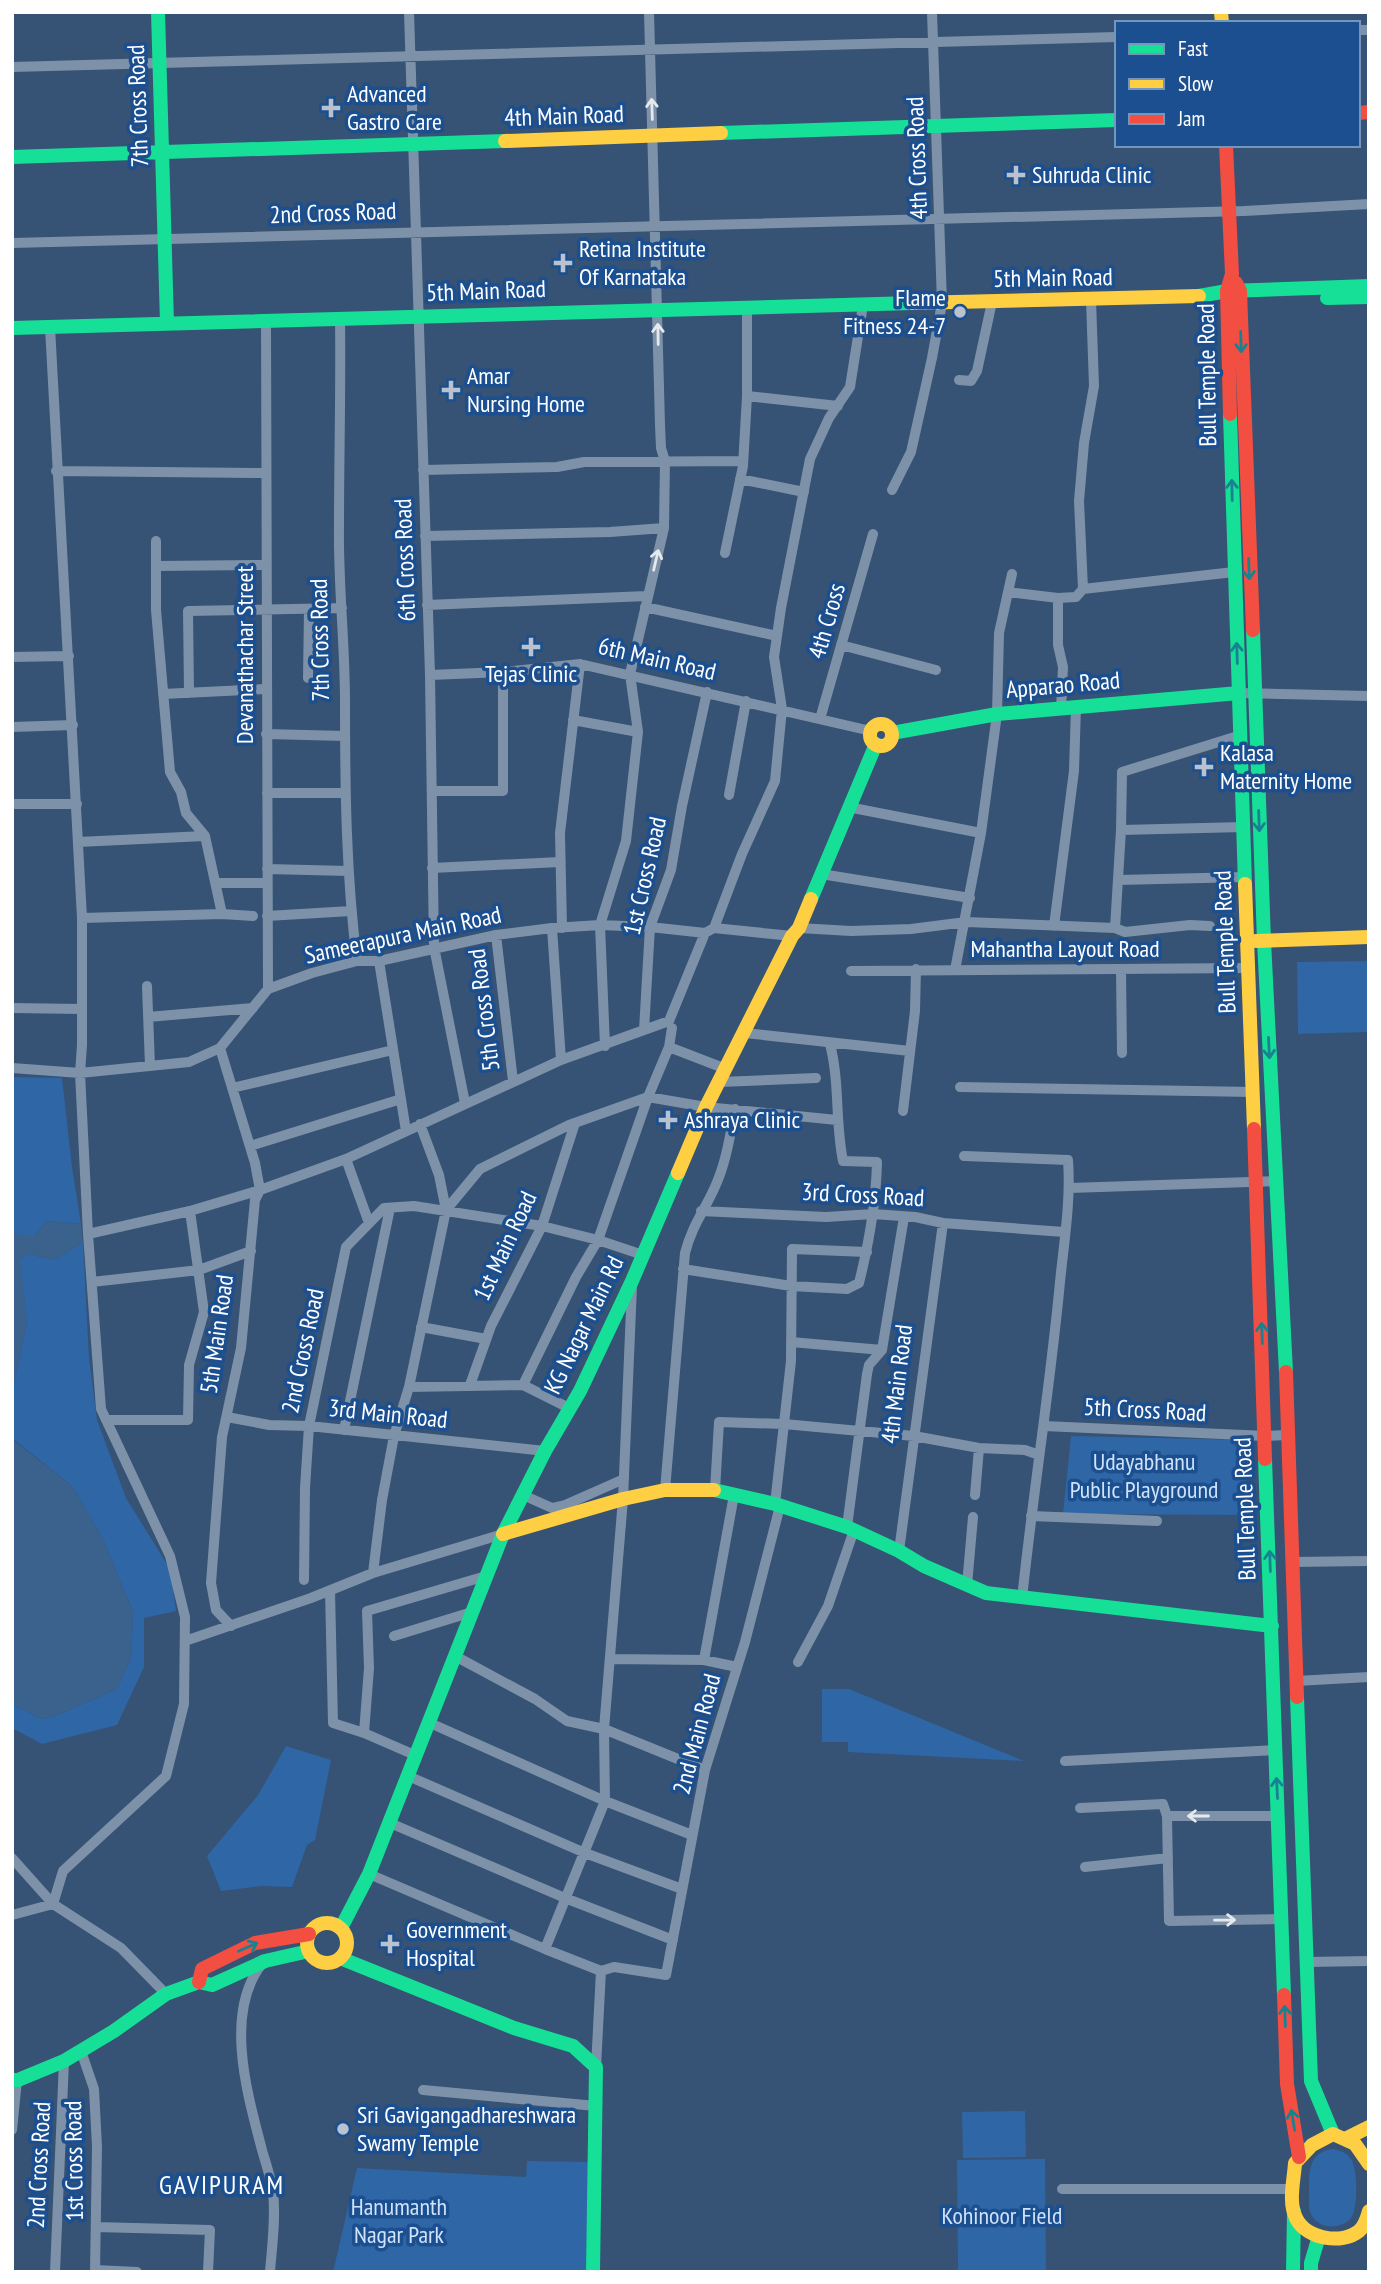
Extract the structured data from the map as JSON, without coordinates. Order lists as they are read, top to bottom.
{
  "streets": {
    "main road": [
      "7th Cross Road",
      "4th Main Road",
      "5th Main Road",
      "Bull Temple Road",
      "Apparao Road",
      "KG Nagar Main Rd"
    ],
    "street": [
      "4th Cross Road",
      "2nd Cross Road",
      "6th Cross Road",
      "4th Cross",
      "Devanathachar Street",
      "6th Main Road",
      "1st Cross Road",
      "Sameerapura Main Road",
      "Mahantha Layout Road",
      "5th Cross Road",
      "3rd Cross Road",
      "1st Main Road",
      "3rd Main Road",
      "2nd Main Road"
    ]
  },
  "crossings": [
    ["7th Cross Road", "4th Main Road"],
    ["7th Cross Road", "2nd Cross Road"],
    ["7th Cross Road", "5th Main Road"],
    ["7th Cross Road", "Sameerapura Main Road"],
    ["4th Main Road", "4th Cross Road"],
    ["4th Main Road", "6th Cross Road"],
    ["4th Main Road", "3rd Cross Road"],
    ["4th Cross Road", "2nd Cross Road"],
    ["4th Cross Road", "5th Main Road"],
    ["2nd Cross Road", "Bull Temple Road"],
    ["2nd Cross Road", "6th Cross Road"],
    ["2nd Cross Road", "3rd Main Road"],
    ["5th Main Road", "Bull Temple Road"],
    ["5th Main Road", "6th Cross Road"],
    ["5th Main Road", "Devanathachar Street"],
    ["5th Main Road", "3rd Main Road"],
    ["Bull Temple Road", "Apparao Road"],
    ["Bull Temple Road", "Mahantha Layout Road"],
    ["Bull Temple Road", "5th Cross Road"],
    ["6th Cross Road", "6th Main Road"],
    ["6th Cross Road", "Sameerapura Main Road"],
    ["4th Cross", "6th Main Road"],
    ["Devanathachar Street", "Sameerapura Main Road"],
    ["6th Main Road", "Apparao Road"],
    ["6th Main Road", "1st Cross Road"],
    ["6th Main Road", "KG Nagar Main Rd"],
    ["Apparao Road", "KG Nagar Main Rd"],
    ["1st Cross Road", "Sameerapura Main Road"],
    ["Sameerapura Main Road", "5th Cross Road"],
    ["Sameerapura Main Road", "KG Nagar Main Rd"],
    ["KG Nagar Main Rd", "3rd Main Road"]
  ],
  "districts": ["GAVIPURAM"],
  "parks": ["Udayabhanu Public Playground", "Hanumanth Nagar Park", "Kohinoor Field"],
  "places": {
    "health": [
      "Advanced Gastro Care",
      "Suhruda Clinic",
      "Retina Institute Of Karnataka",
      "Amar Nursing Home",
      "Tejas Clinic",
      "Kalasa Maternity Home",
      "Ashraya Clinic",
      "Government Hospital"
    ],
    "other": ["Flame Fitness 24-7", "Sri Gavigangadhareshwara Swamy Temple"]
  },
  "legend": ["Fast", "Slow", "Jam"]
}
